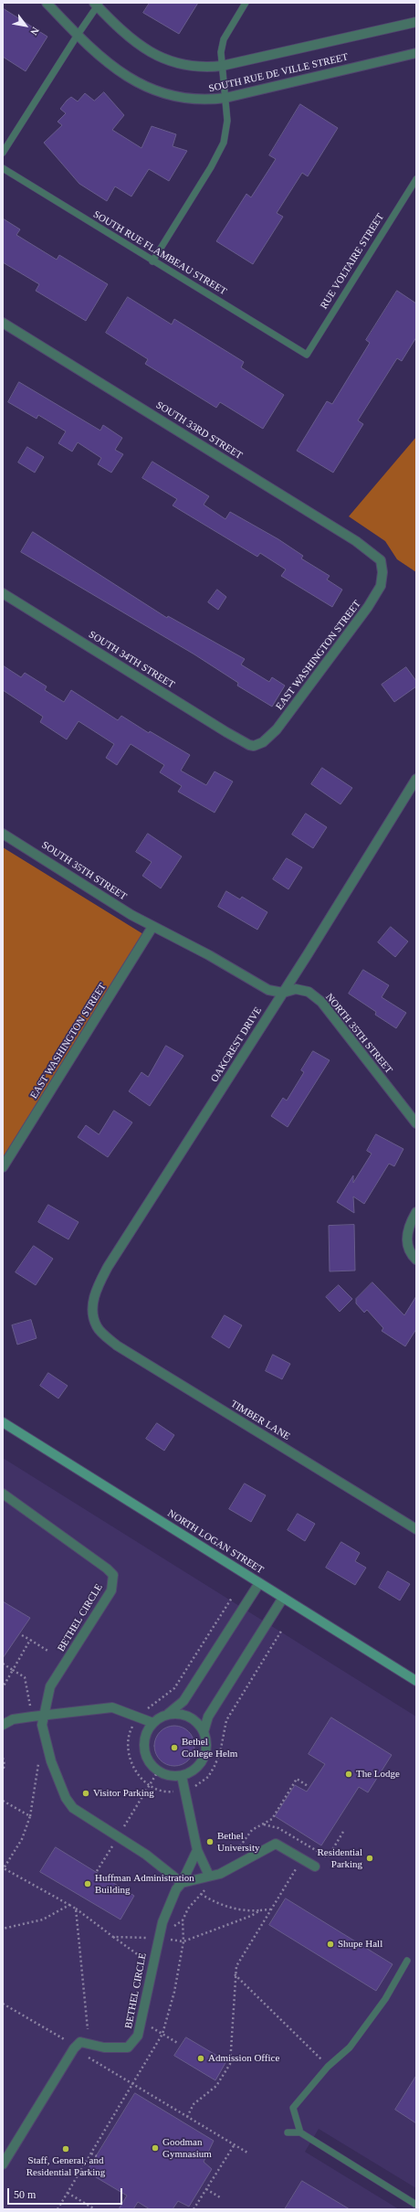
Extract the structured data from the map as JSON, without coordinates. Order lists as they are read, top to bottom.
{
  "streets": {
    "street": [
      "SOUTH RUE DE VILLE STREET",
      "SOUTH 33RD STREET",
      "EAST WASHINGTON STREET",
      "SOUTH 34TH STREET",
      "SOUTH 35TH STREET",
      "NORTH 35TH STREET",
      "OAKCREST DRIVE",
      "TIMBER LANE",
      "NORTH LOGAN STREET",
      "BETHEL CIRCLE"
    ],
    "lane": ["SOUTH RUE FLAMBEAU STREET", "RUE VOLTAIRE STREET"]
  },
  "crossings": [
    ["SOUTH RUE FLAMBEAU STREET", "RUE VOLTAIRE STREET"],
    ["SOUTH 33RD STREET", "EAST WASHINGTON STREET"],
    ["EAST WASHINGTON STREET", "SOUTH 34TH STREET"],
    ["EAST WASHINGTON STREET", "SOUTH 35TH STREET"],
    ["EAST WASHINGTON STREET", "NORTH 35TH STREET"],
    ["SOUTH 35TH STREET", "NORTH 35TH STREET"],
    ["NORTH 35TH STREET", "OAKCREST DRIVE"],
    ["OAKCREST DRIVE", "TIMBER LANE"]
  ],
  "places": [
    "Bethel College Helm",
    "The Lodge",
    "Visitor Parking",
    "Bethel University",
    "Residential Parking",
    "Huffman Administration Building",
    "Shupe Hall",
    "Admission Office",
    "Goodman Gymnasium",
    "Staff, General, and Residential Parking"
  ],
  "scale_bar": "50 m",
  "north": "bottom right"
}
